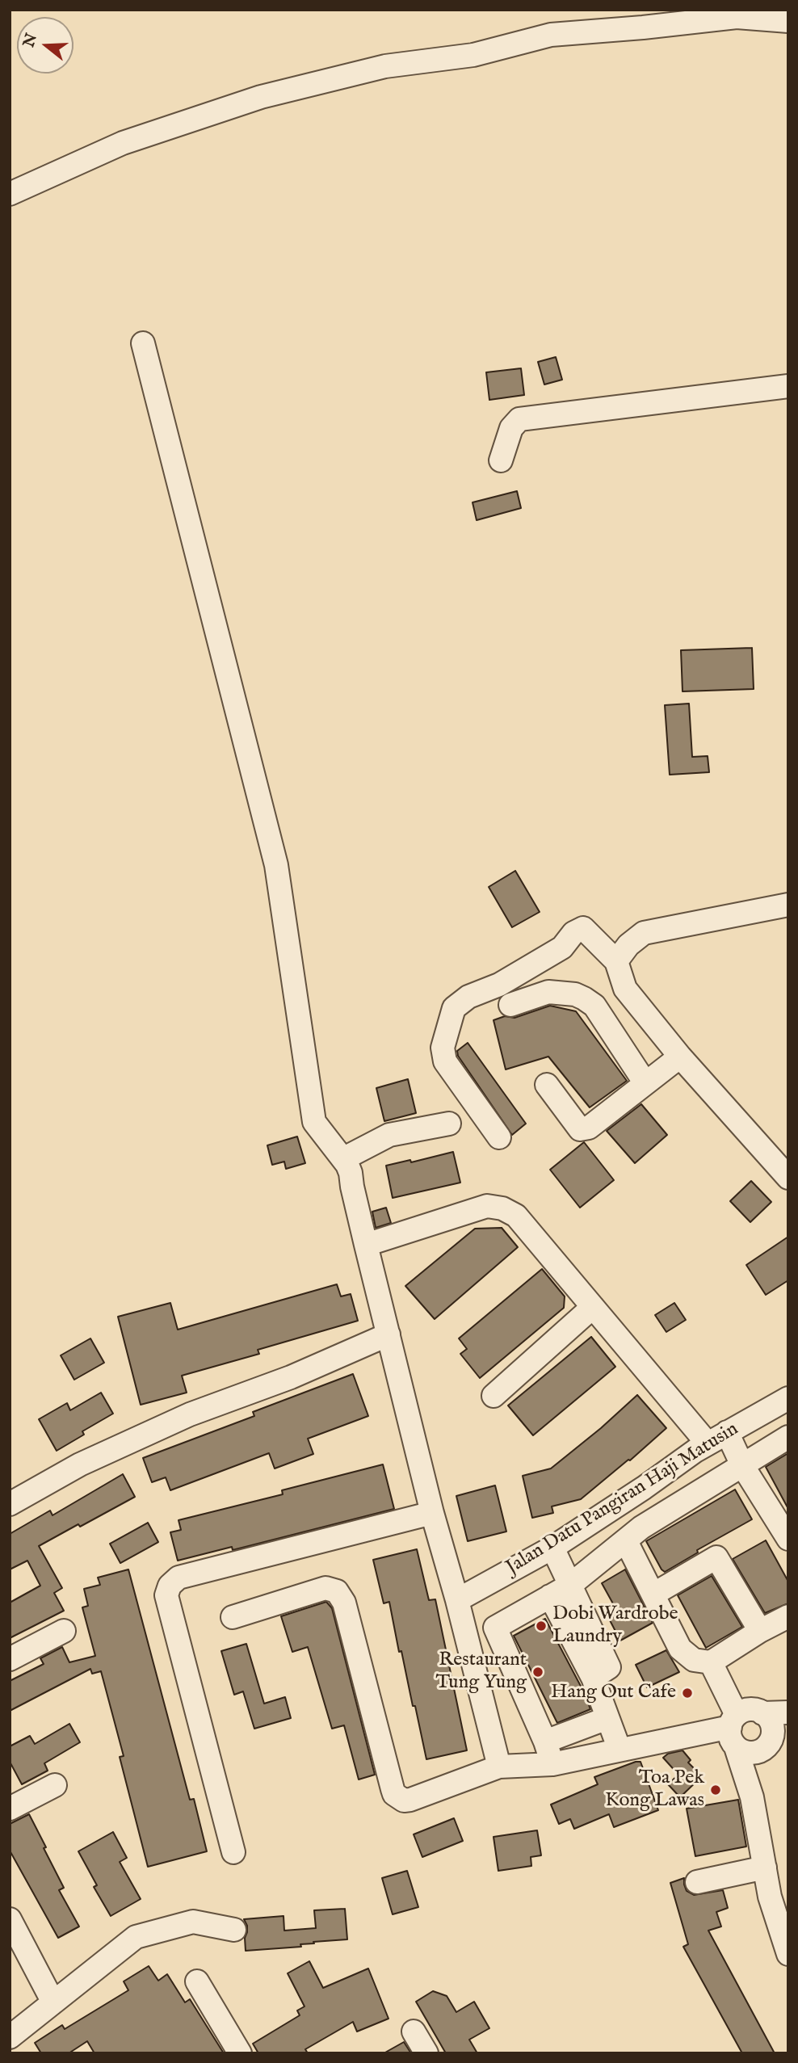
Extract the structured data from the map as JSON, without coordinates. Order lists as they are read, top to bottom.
{
  "streets": {
    "street": ["Jalan Datu Pangiran Haji Matusin"]
  },
  "places": [
    "Dobi Wardrobe Laundry",
    "Restaurant Tung Yung",
    "Hang Out Cafe",
    "Toa Pek Kong Lawas"
  ],
  "north": "left"
}
